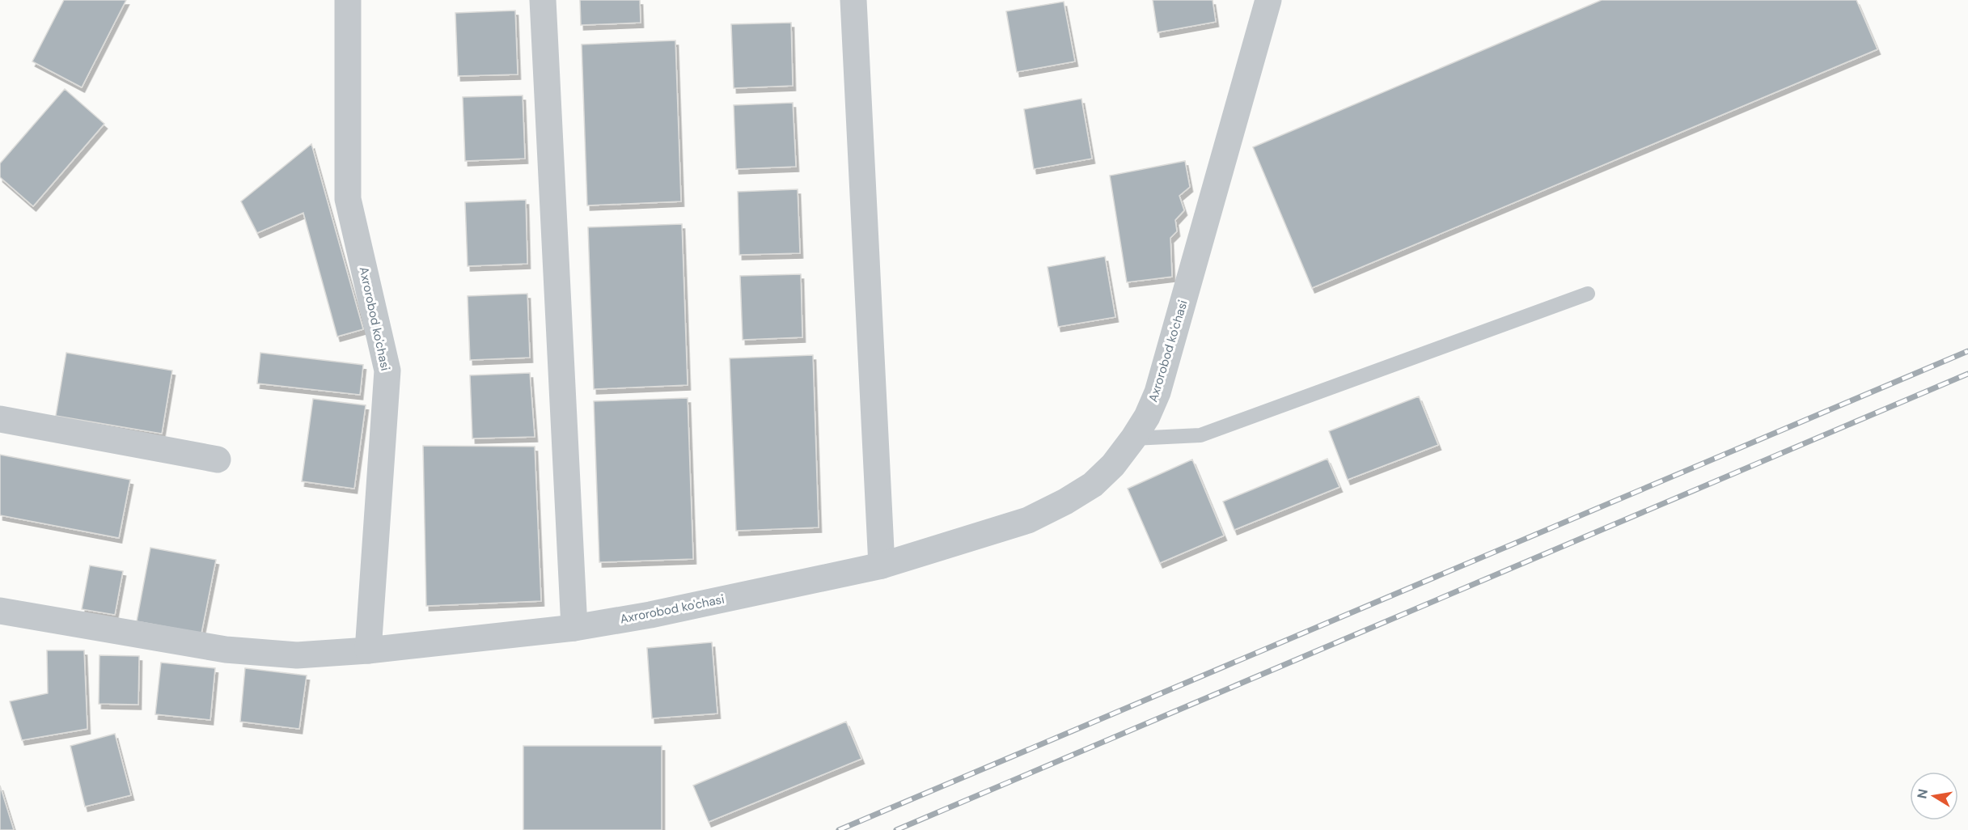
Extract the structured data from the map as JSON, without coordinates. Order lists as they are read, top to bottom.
{
  "streets": {
    "street": ["Axrorobod ko'chasi"]
  },
  "north": "left"
}
